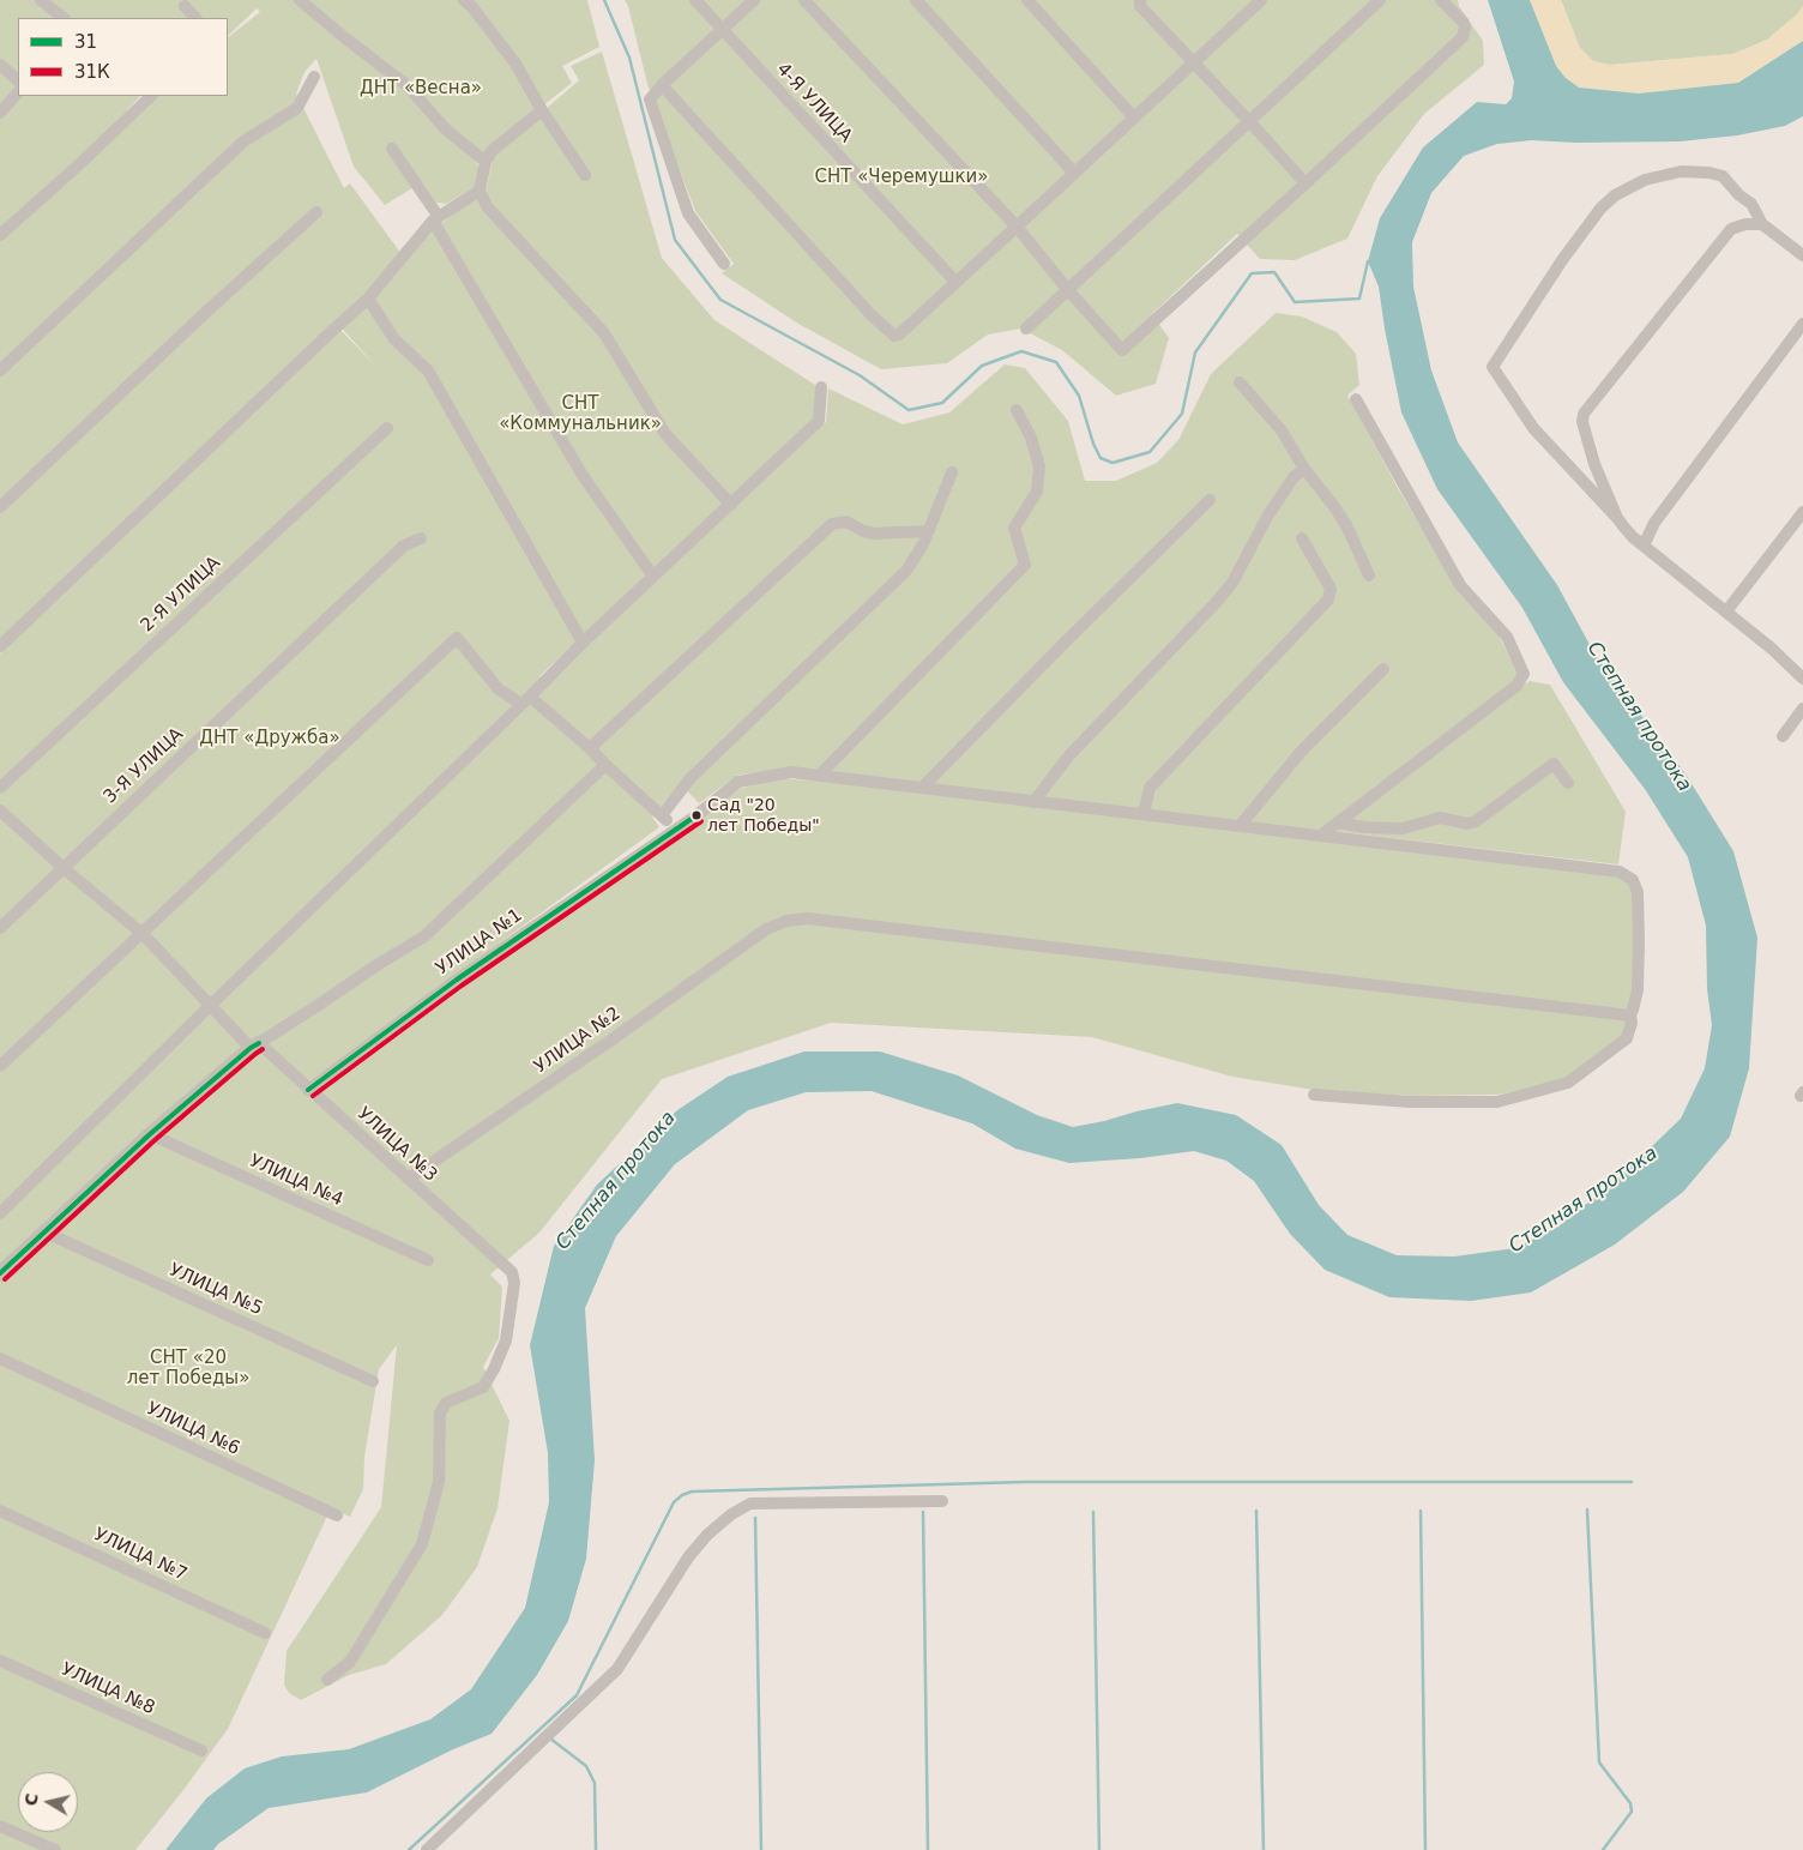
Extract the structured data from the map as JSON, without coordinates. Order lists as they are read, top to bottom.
{
  "streets": {
    "street": [
      "4-Я УЛИЦА",
      "2-Я УЛИЦА",
      "3-Я УЛИЦА",
      "УЛИЦА №1",
      "УЛИЦА №2",
      "УЛИЦА №3",
      "УЛИЦА №4",
      "УЛИЦА №5",
      "УЛИЦА №6",
      "УЛИЦА №7",
      "УЛИЦА №8"
    ]
  },
  "crossings": [
    ["3-Я УЛИЦА", "УЛИЦА №3"],
    ["УЛИЦА №1", "УЛИЦА №2"],
    ["УЛИЦА №1", "УЛИЦА №3"],
    ["УЛИЦА №2", "УЛИЦА №3"]
  ],
  "water": ["Степная протока"],
  "parks": [
    "ДНТ «Весна»",
    "СНТ «Черемушки»",
    "СНТ «Коммунальник»",
    "ДНТ «Дружба»",
    "СНТ «20 лет Победы»"
  ],
  "places": ["Сад \"20 лет Победы\""],
  "lines": ["transit line 31", "transit line 31К"],
  "legend": ["31", "31К"],
  "north": "left"
}
